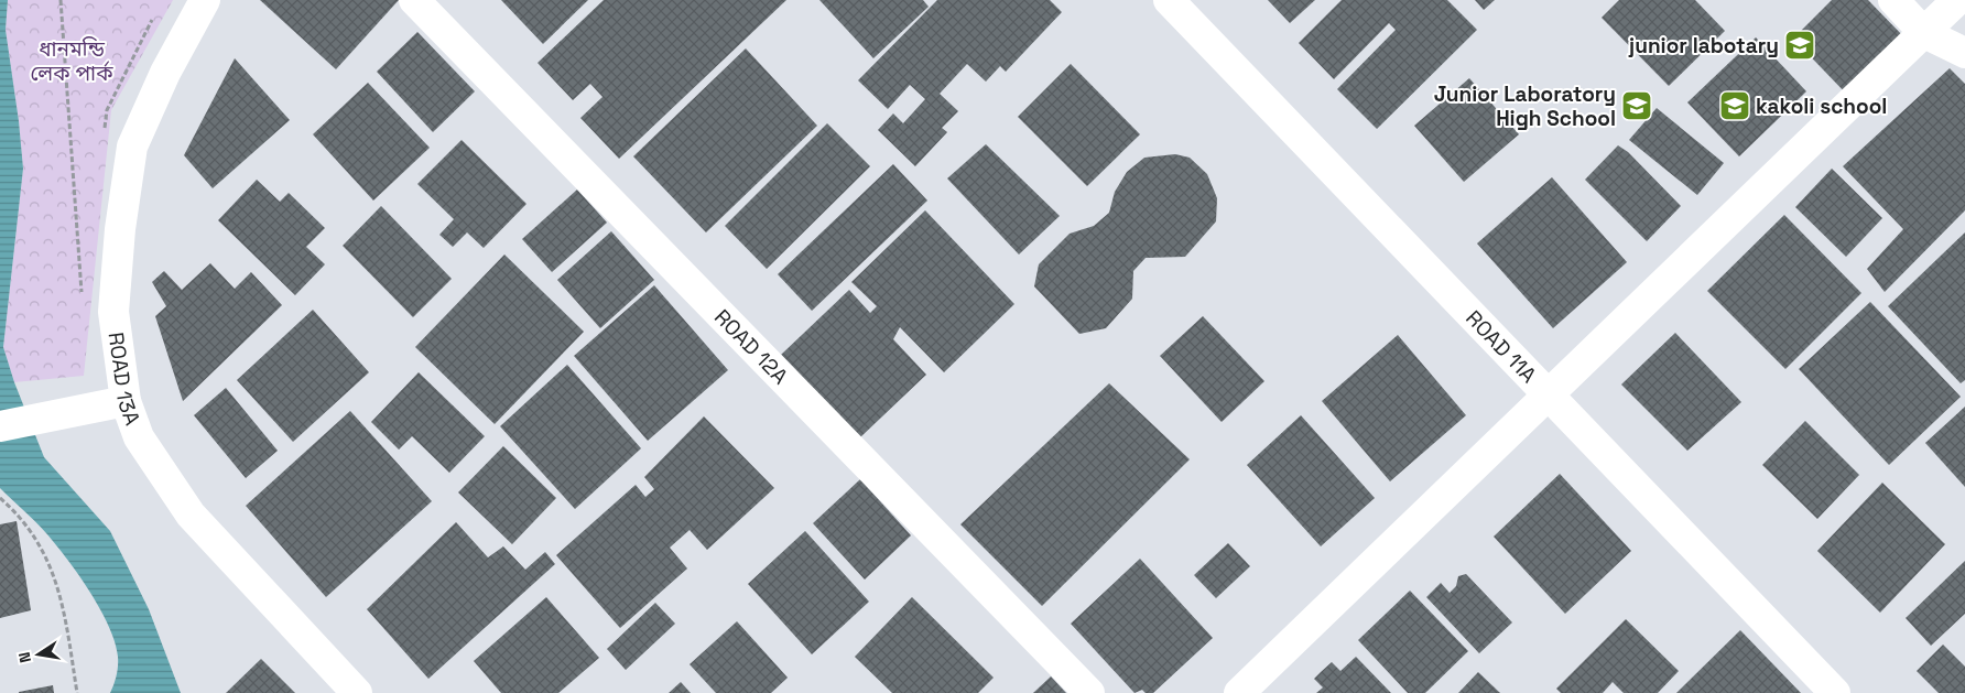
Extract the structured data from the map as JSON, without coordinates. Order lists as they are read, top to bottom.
{
  "streets": {
    "street": ["ROAD 12A", "ROAD 11A", "ROAD 13A"]
  },
  "parks": ["ধানমন্ডি লেক পার্ক"],
  "places": {
    "school or university": ["junior labotary", "Junior Laboratory High School", "kakoli school"]
  },
  "north": "left"
}
